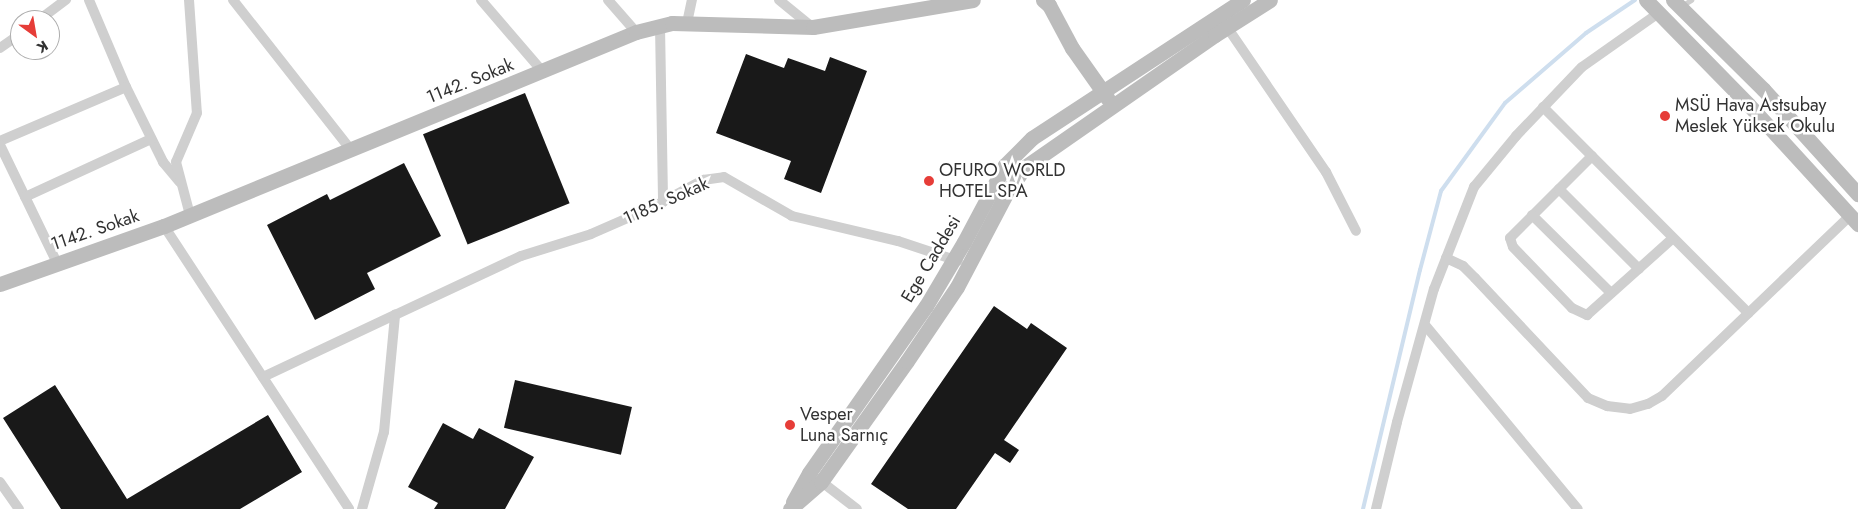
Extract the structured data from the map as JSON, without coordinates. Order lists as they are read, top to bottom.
{
  "streets": {
    "street": ["1142. Sokak", "1185. Sokak", "Ege Caddesi"]
  },
  "crossings": [
    ["1185. Sokak", "Ege Caddesi"]
  ],
  "places": ["MSÜ Hava Astsubay Meslek Yüksek Okulu", "OFURO WORLD HOTEL SPA", "Vesper Luna Sarnıç"],
  "north": "bottom right"
}
